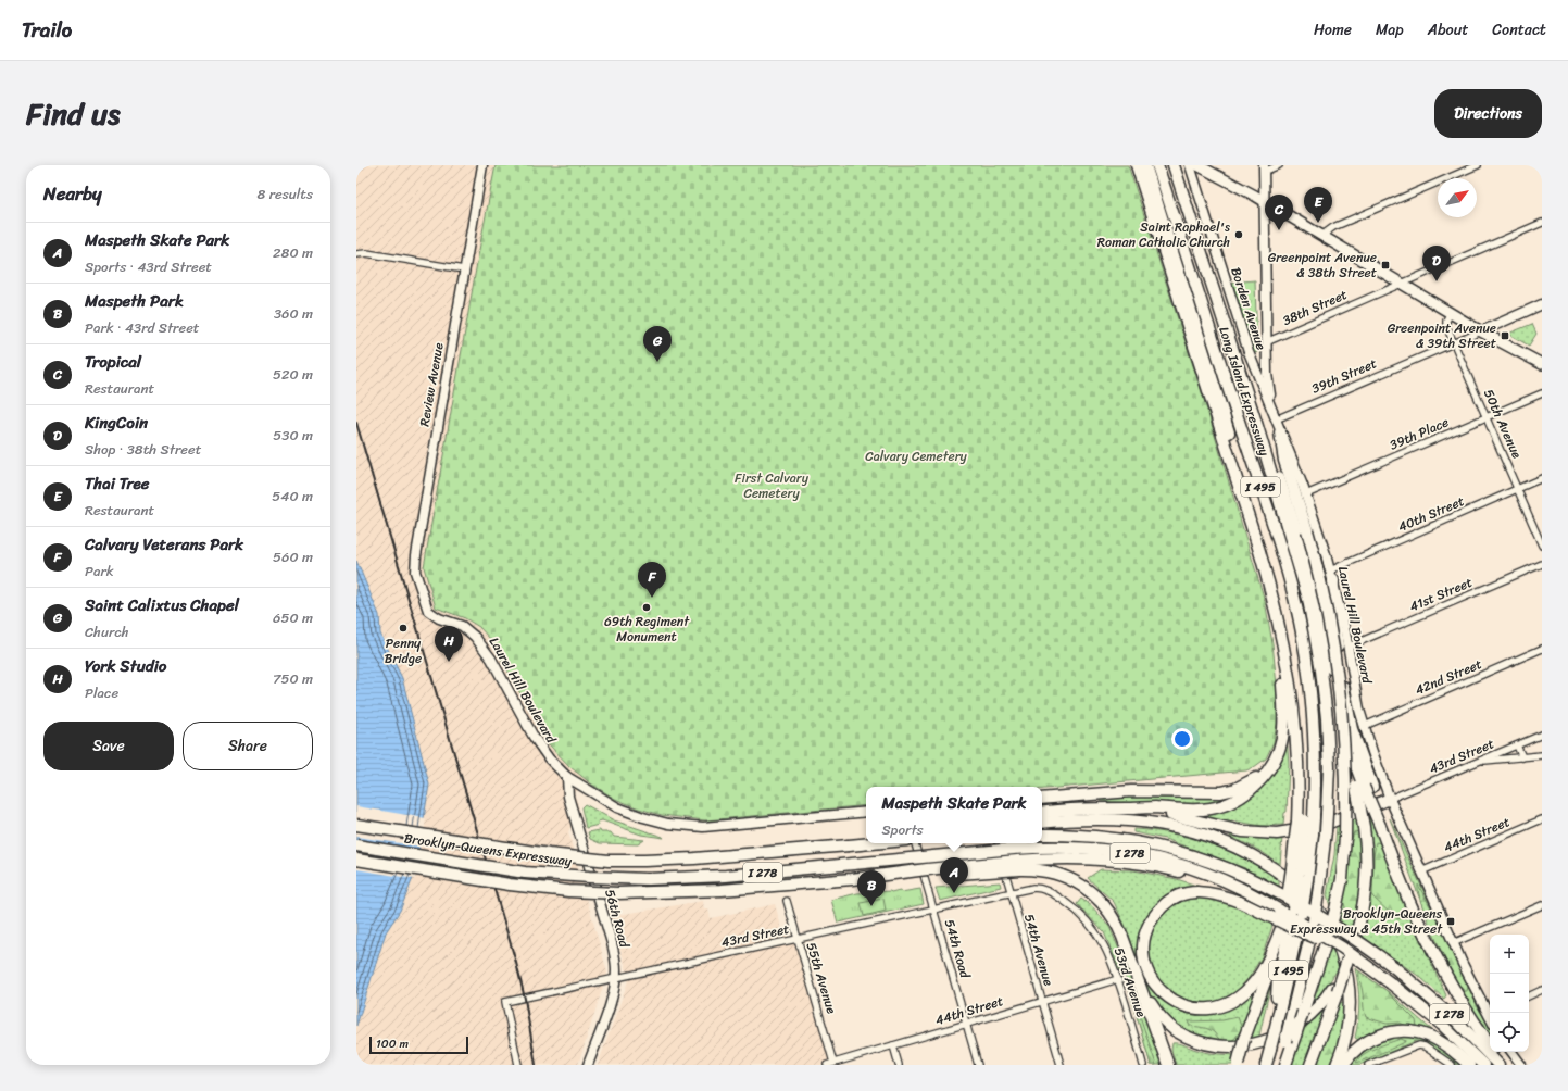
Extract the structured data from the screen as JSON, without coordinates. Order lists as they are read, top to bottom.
{
  "streets": {
    "highway": [
      "Long Island Expressway",
      "I 495",
      "Brooklyn-Queens Expressway",
      "I 278"
    ],
    "main road": [
      "Borden Avenue",
      "39th Street",
      "Review Avenue",
      "Laurel Hill Boulevard",
      "56th Road"
    ],
    "street": [
      "38th Street",
      "50th Avenue",
      "39th Place",
      "40th Street",
      "41st Street",
      "42nd Street",
      "43rd Street",
      "44th Street",
      "54th Road",
      "54th Avenue",
      "55th Avenue",
      "53rd Avenue"
    ]
  },
  "crossings": [
    ["Borden Avenue", "Laurel Hill Boulevard"],
    ["39th Street", "50th Avenue"],
    ["39th Street", "Laurel Hill Boulevard"],
    ["Review Avenue", "Laurel Hill Boulevard"],
    ["50th Avenue", "39th Place"],
    ["50th Avenue", "40th Street"],
    ["39th Place", "Laurel Hill Boulevard"],
    ["40th Street", "Laurel Hill Boulevard"],
    ["41st Street", "Laurel Hill Boulevard"],
    ["Laurel Hill Boulevard", "42nd Street"],
    ["Laurel Hill Boulevard", "43rd Street"],
    ["Laurel Hill Boulevard", "44th Street"],
    ["Laurel Hill Boulevard", "56th Road"],
    ["43rd Street", "56th Road"],
    ["43rd Street", "54th Road"],
    ["43rd Street", "54th Avenue"],
    ["43rd Street", "55th Avenue"],
    ["43rd Street", "53rd Avenue"],
    ["44th Street", "54th Road"],
    ["44th Street", "54th Avenue"],
    ["44th Street", "55th Avenue"],
    ["44th Street", "53rd Avenue"],
    ["Brooklyn-Queens Expressway", "I 278"],
    ["54th Avenue", "53rd Avenue"]
  ],
  "parks": ["Calvary Cemetery", "First Calvary Cemetery"],
  "places": {
    "other": ["Saint Raphael's Roman Catholic Church", "69th Regiment Monument", "Penny Bridge"],
    "transit": ["Greenpoint Avenue & 38th Street", "Greenpoint Avenue & 39th Street", "Brooklyn-Queens Expressway & 45th Street"]
  },
  "scale_bar": "100 m",
  "north": "top right",
  "page": {
    "header": "Trailo",
    "nav": [
      "Home",
      "Map",
      "About",
      "Contact"
    ],
    "title": "Find us",
    "buttons": [
      "Directions",
      ["Save", "Share"]
    ],
    "heading": ["Nearby", "8 results"],
    "pins": [
      "E",
      "C",
      "D",
      "G",
      "F",
      "H",
      "A",
      "B"
    ],
    "list": [
      {
        "mark": "A",
        "name": "Maspeth Skate Park",
        "note": "Sports · 43rd Street",
        "value": "280 m"
      },
      {
        "mark": "B",
        "name": "Maspeth Park",
        "note": "Park · 43rd Street",
        "value": "360 m"
      },
      {
        "mark": "C",
        "name": "Tropical",
        "note": "Restaurant",
        "value": "520 m"
      },
      {
        "mark": "D",
        "name": "KingCoin",
        "note": "Shop · 38th Street",
        "value": "530 m"
      },
      {
        "mark": "E",
        "name": "Thai Tree",
        "note": "Restaurant",
        "value": "540 m"
      },
      {
        "mark": "F",
        "name": "Calvary Veterans Park",
        "note": "Park",
        "value": "560 m"
      },
      {
        "mark": "G",
        "name": "Saint Calixtus Chapel",
        "note": "Church",
        "value": "650 m"
      },
      {
        "mark": "H",
        "name": "York Studio",
        "note": "Place",
        "value": "750 m"
      }
    ],
    "popup": ["Maspeth Skate Park", "Sports"],
    "map_buttons": ["+", "−"],
    "scale": "100 m"
  }
}
